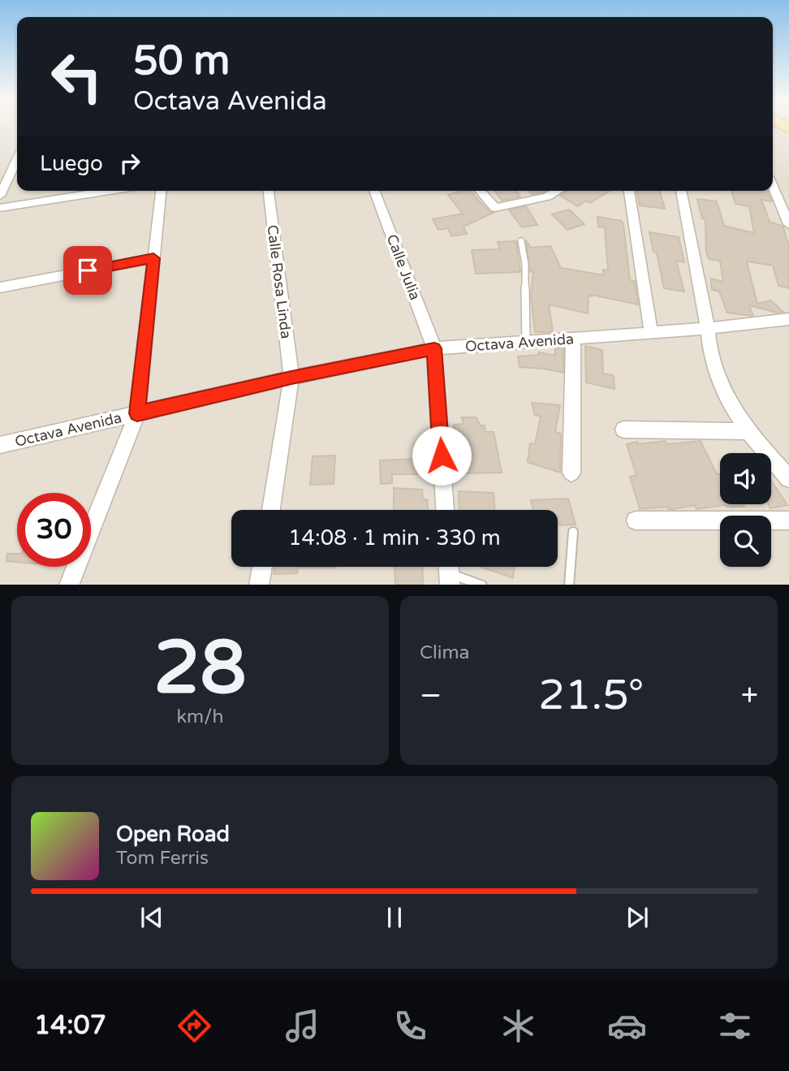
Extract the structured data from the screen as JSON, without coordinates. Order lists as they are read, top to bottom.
{
  "streets": {
    "street": ["Calle Julia", "Calle Rosa Linda", "Octava Avenida"]
  },
  "crossings": [
    ["Calle Julia", "Octava Avenida"],
    ["Calle Rosa Linda", "Octava Avenida"]
  ],
  "page": {
    "turn": ["50 m", "Octava Avenida"],
    "then": "Luego",
    "limit": "30",
    "trip": "14:08 · 1 min · 330 m",
    "tile": [
      ["28", "km/h"],
      "Clima"
    ],
    "heat": ["−", "21.5°", "+"],
    "song": ["Open Road", "Tom Ferris"],
    "tabs": "14:07"
  }
}
